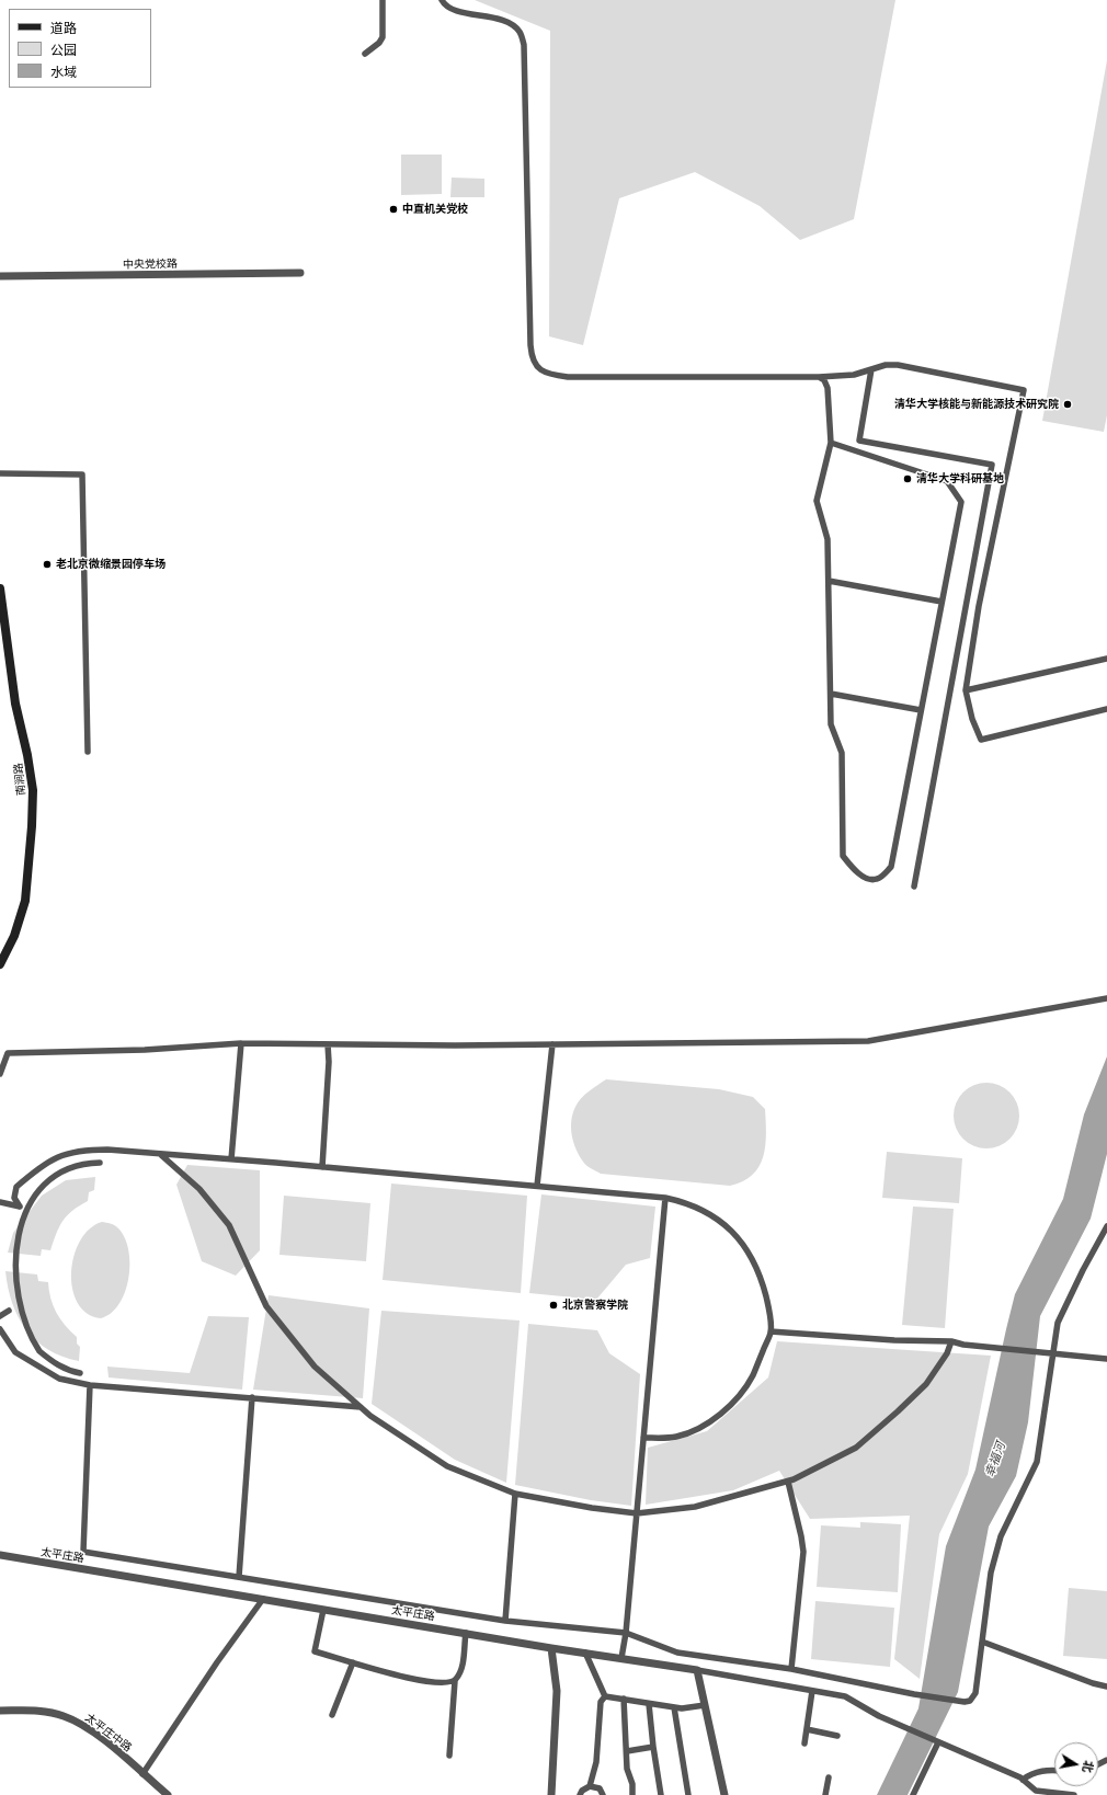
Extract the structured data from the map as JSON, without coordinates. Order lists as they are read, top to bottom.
{
  "streets": {
    "main road": ["南涧路"],
    "street": ["中央党校路", "太平庄路", "太平庄中路"]
  },
  "water": ["幸福河"],
  "places": [
    "中直机关党校",
    "清华大学核能与新能源技术研究院",
    "清华大学科研基地",
    "老北京微缩景园停车场",
    "北京警察学院"
  ],
  "legend": ["道路", "公园", "水域"],
  "north": "right"
}
